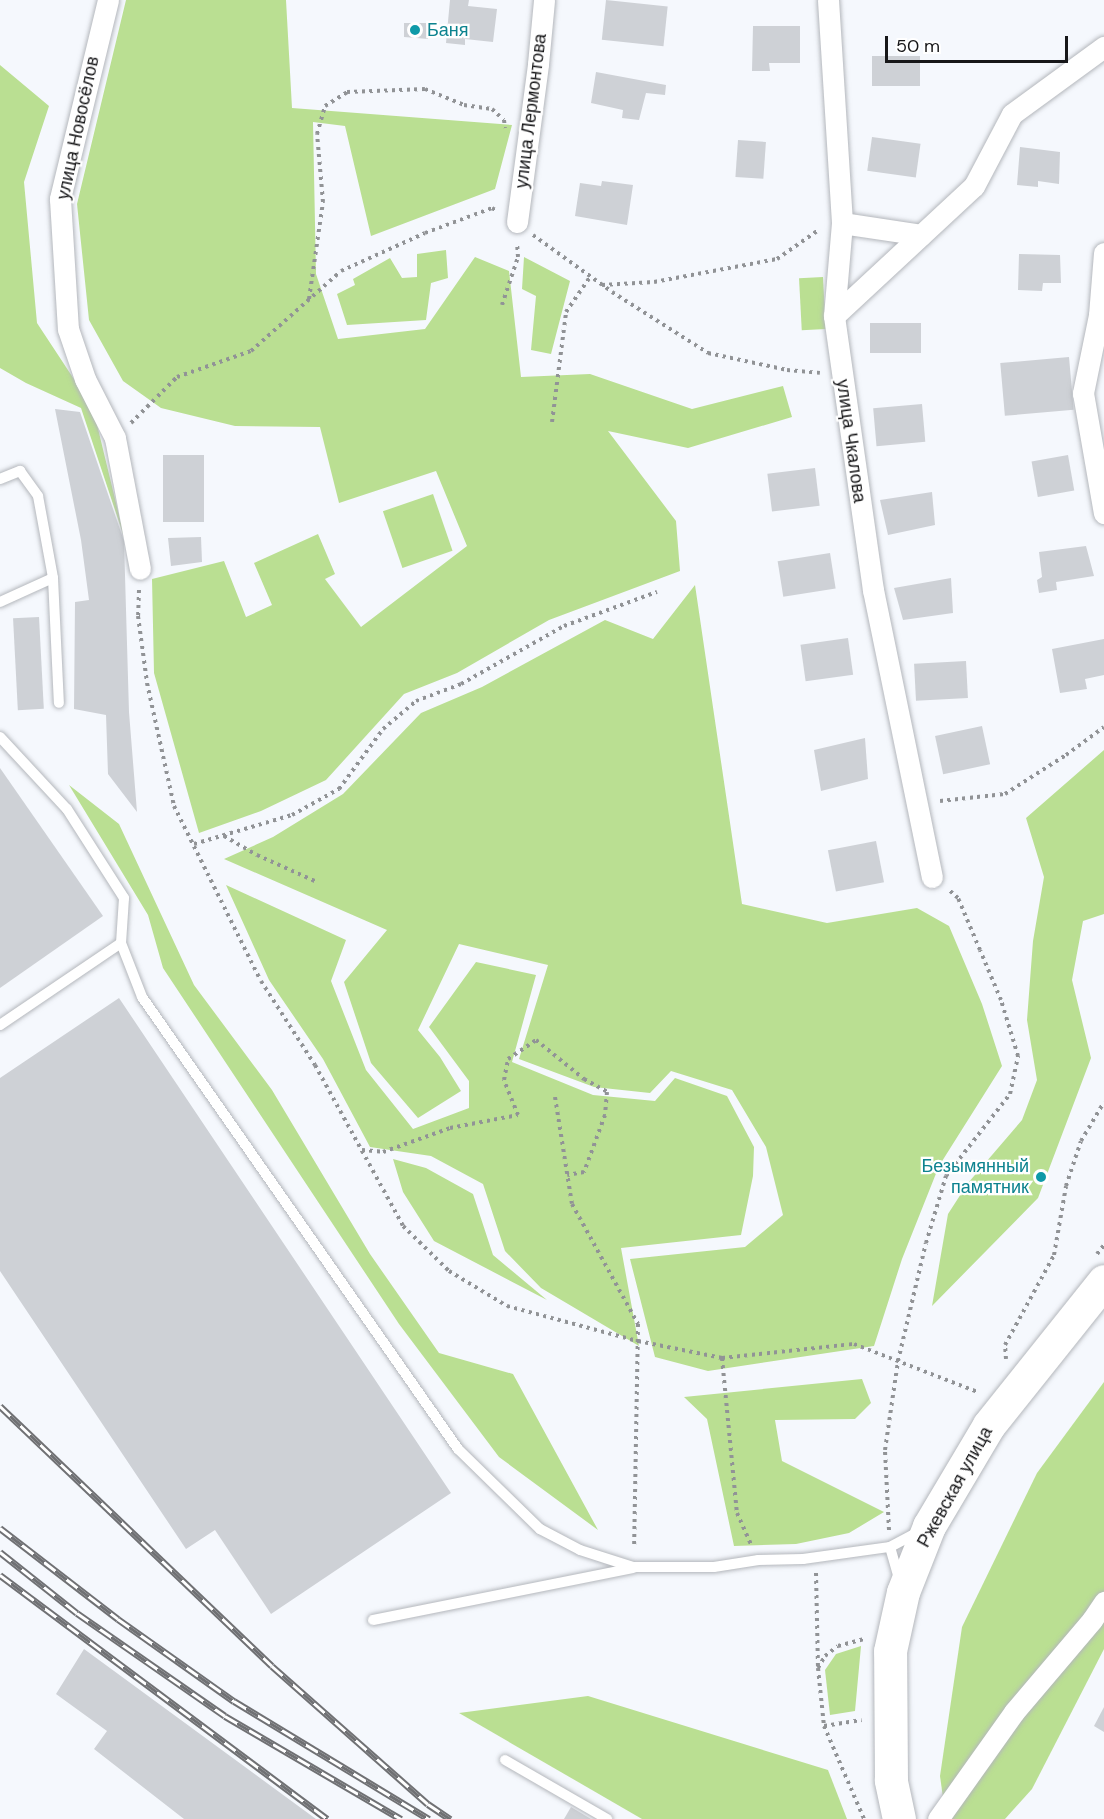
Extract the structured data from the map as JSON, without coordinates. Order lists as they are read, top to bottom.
{
  "streets": {
    "main road": ["Ржевская улица"],
    "street": ["улица Лермонтова", "улица Новосёлов", "улица Чкалова"]
  },
  "places": ["Баня", "Безымянный памятник"],
  "scale_bar": "50 m"
}
